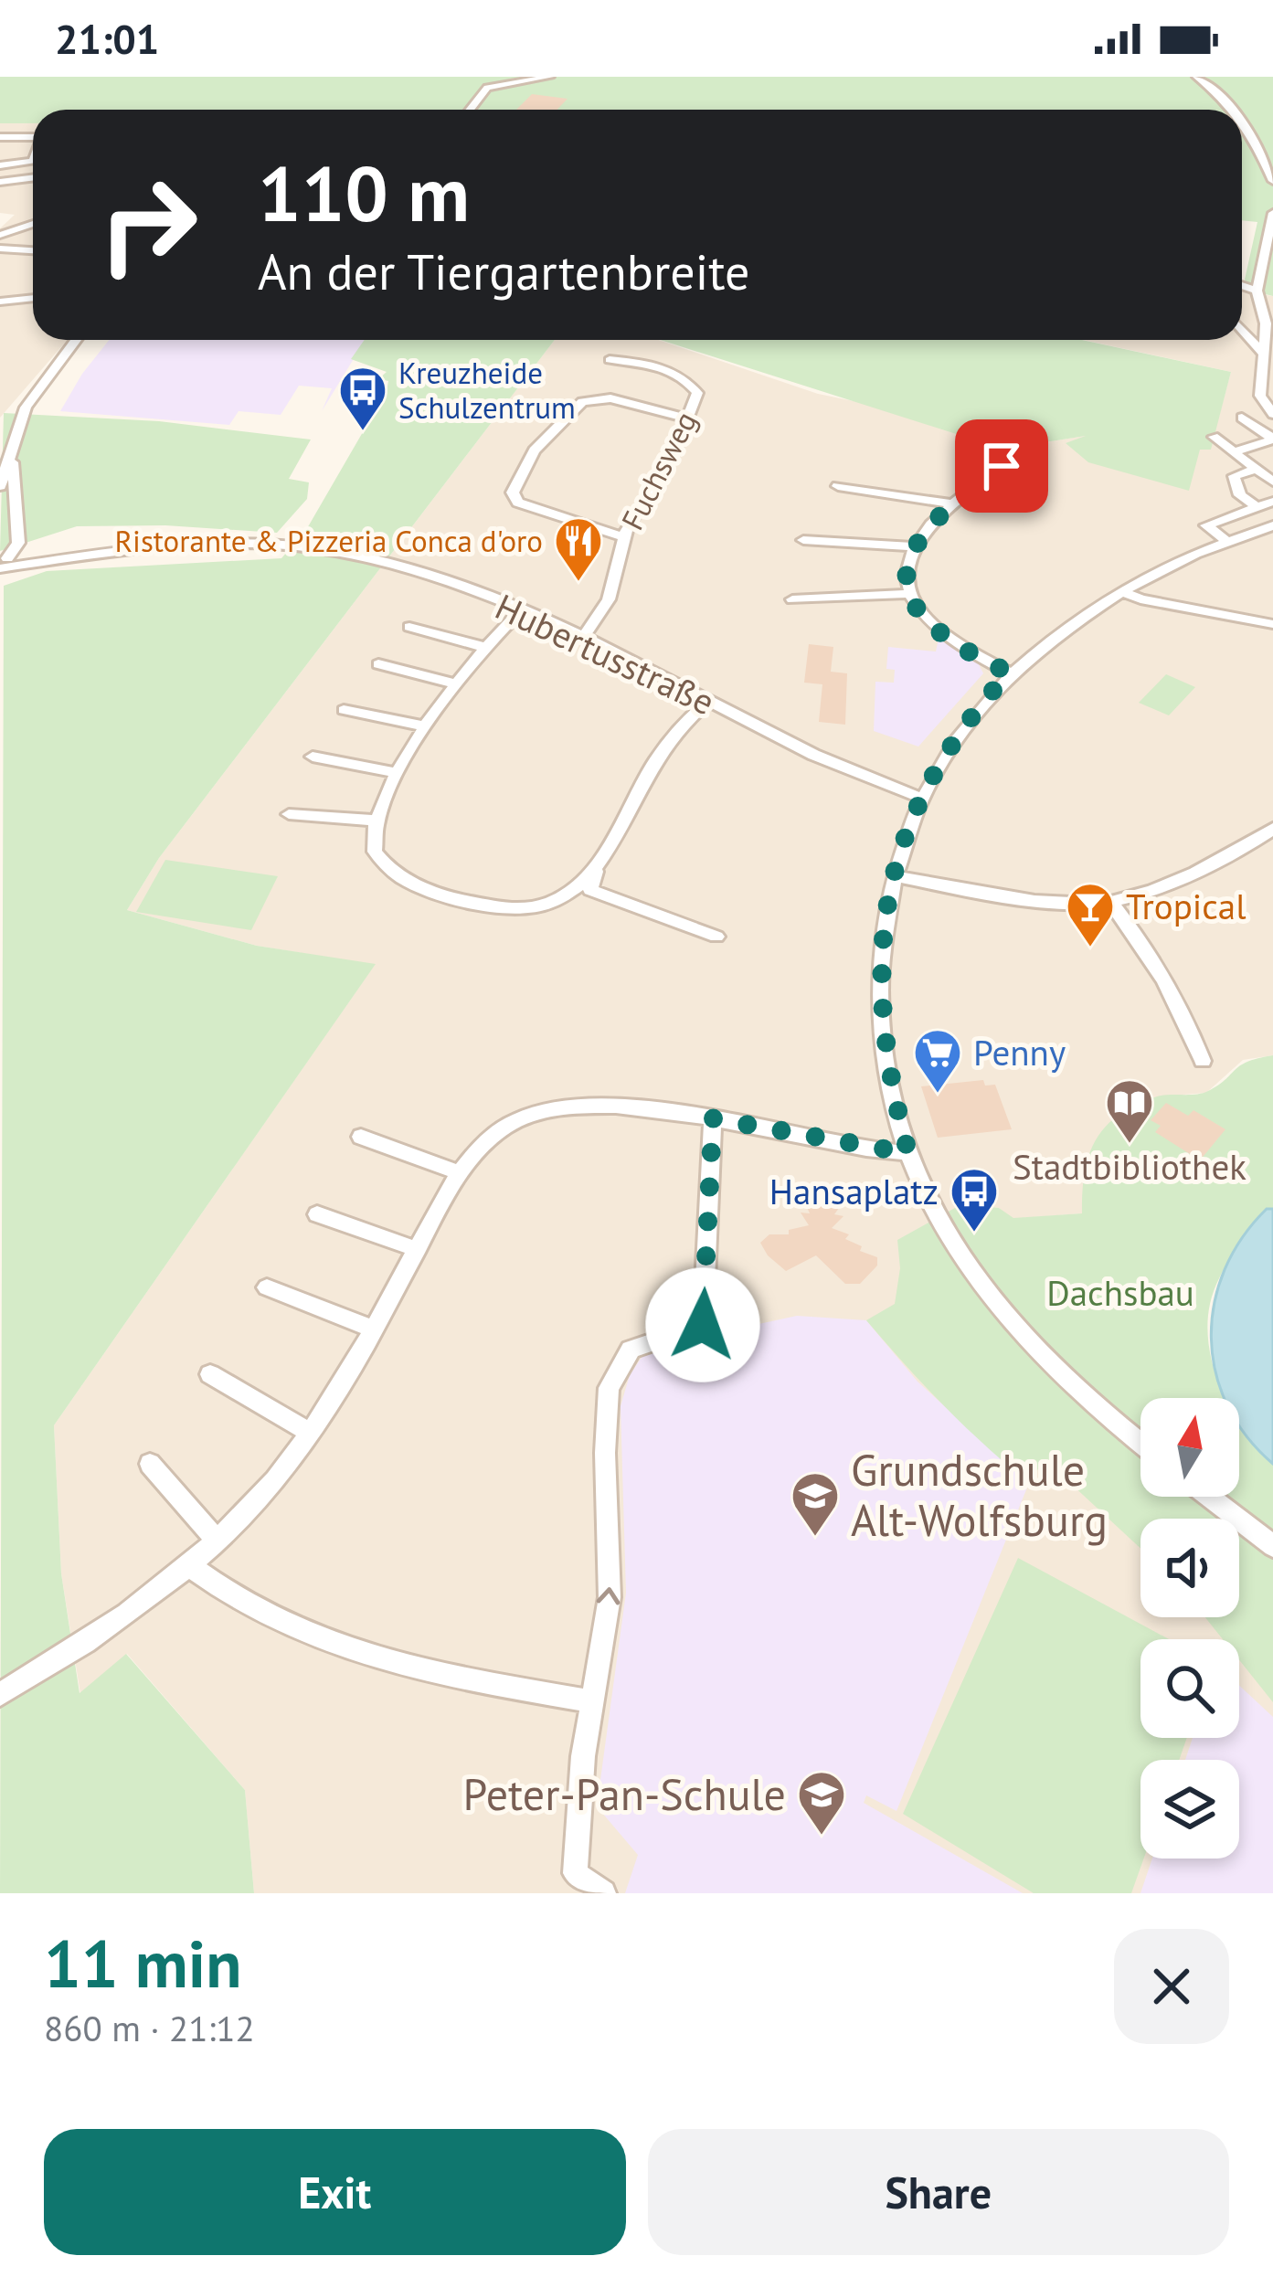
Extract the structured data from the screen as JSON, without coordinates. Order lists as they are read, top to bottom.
{
  "streets": {
    "street": ["Fuchsweg", "Hubertusstraße"]
  },
  "crossings": [
    ["Fuchsweg", "Hubertusstraße"]
  ],
  "parks": ["Dachsbau"],
  "places": {
    "bus stop": ["Kreuzheide Schulzentrum", "Hansaplatz"],
    "restaurant": ["Ristorante & Pizzeria Conca d'oro"],
    "bar": ["Tropical"],
    "supermarket": ["Penny"],
    "library": ["Stadtbibliothek"],
    "school or university": ["Grundschule Alt-Wolfsburg", "Peter-Pan-Schule"]
  },
  "north": "top",
  "page": {
    "status": "21:01",
    "turn": ["110 m", "An der Tiergartenbreite"],
    "heading": ["11 min", "860 m · 21:12"],
    "buttons": ["Exit", "Share"]
  }
}
